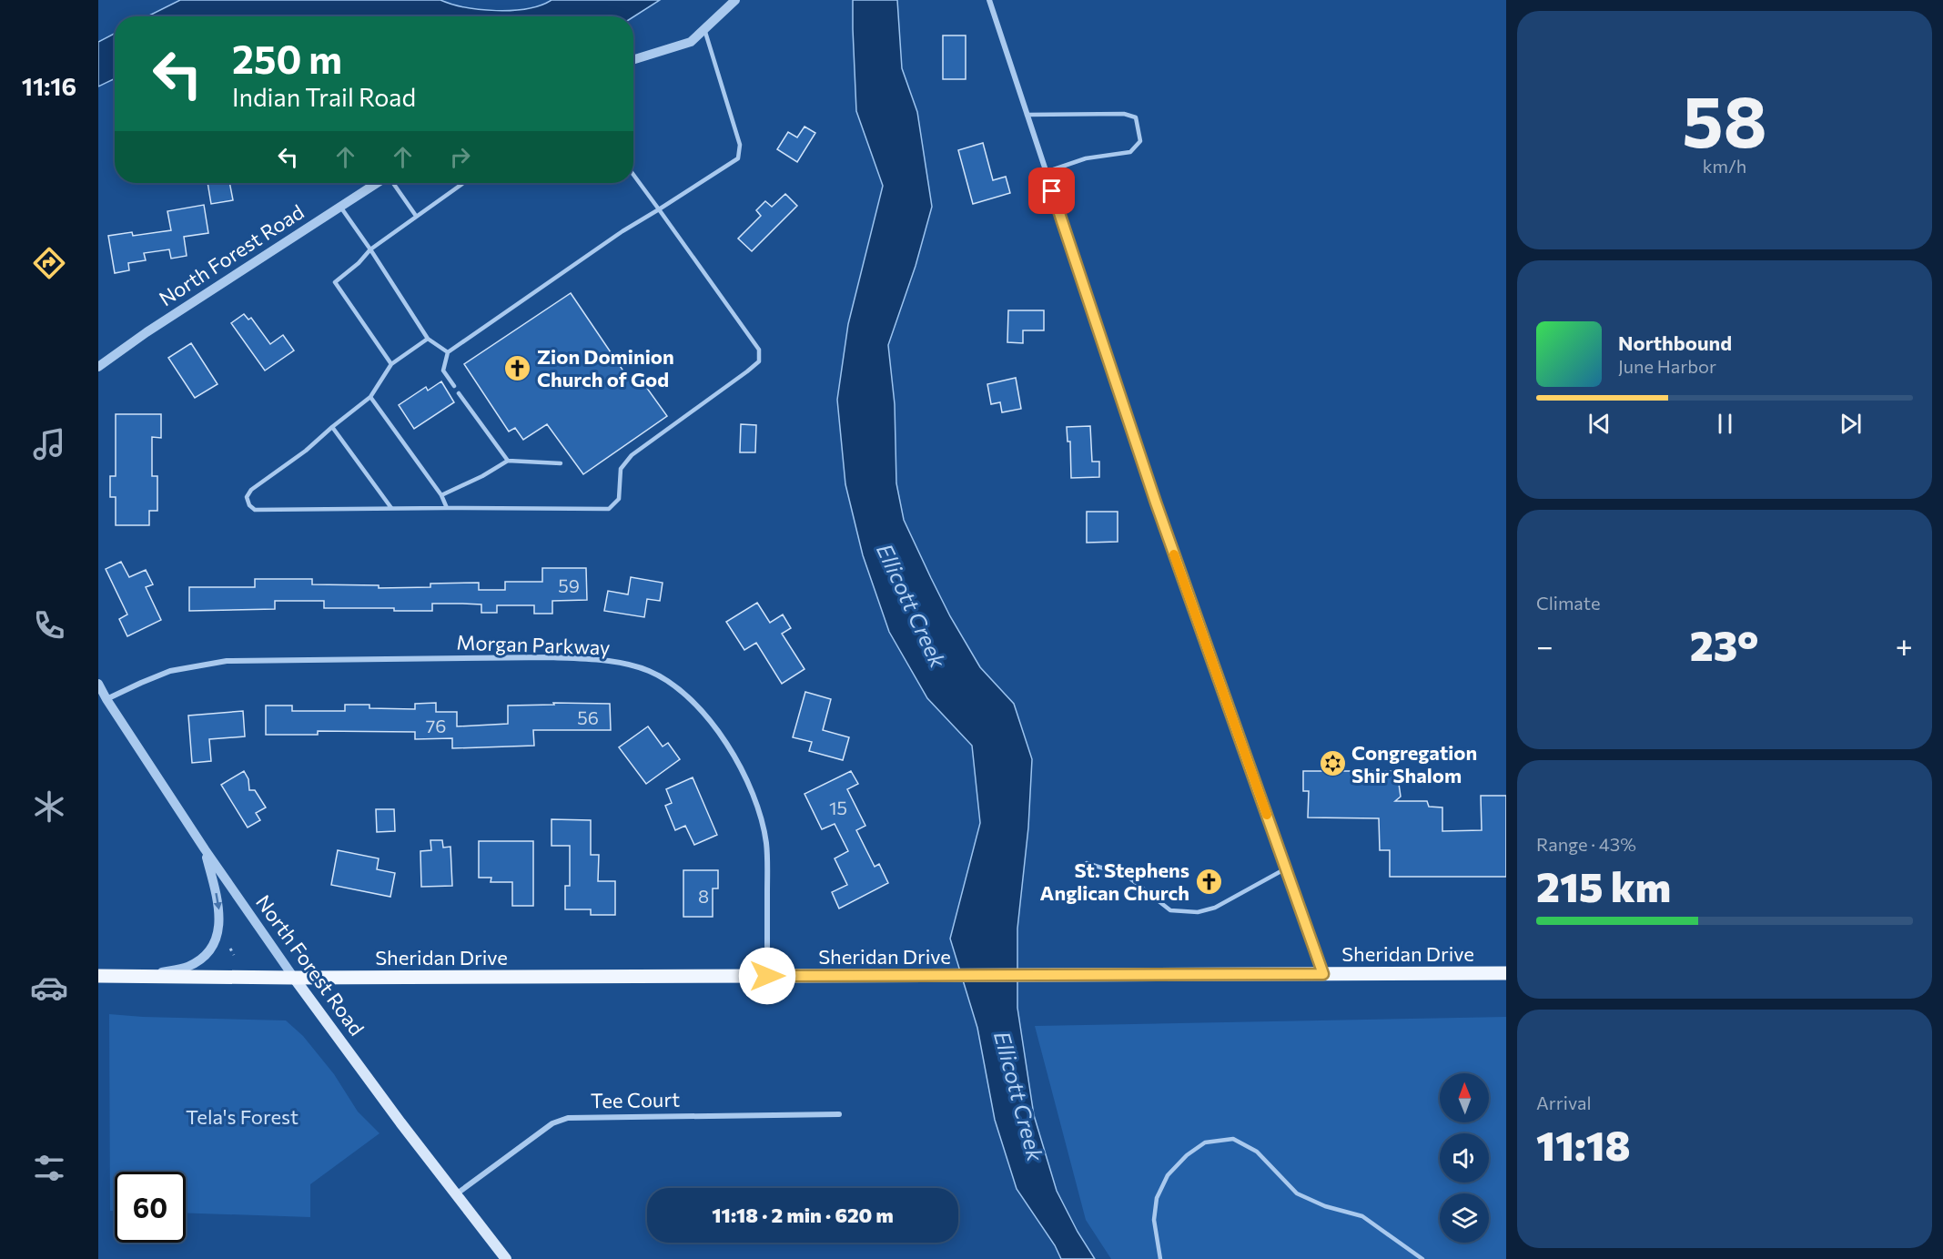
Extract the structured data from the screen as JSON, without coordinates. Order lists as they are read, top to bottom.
{
  "streets": {
    "main road": ["North Forest Road", "Sheridan Drive"],
    "street": ["Morgan Parkway", "Tee Court"]
  },
  "crossings": [
    ["North Forest Road", "Morgan Parkway"],
    ["North Forest Road", "Sheridan Drive"],
    ["North Forest Road", "Tee Court"],
    ["Morgan Parkway", "Sheridan Drive"]
  ],
  "water": ["Ellicott Creek"],
  "parks": ["Tela's Forest"],
  "places": {
    "church": ["Zion Dominion Church of God", "St. Stephens Anglican Church"],
    "synagogue": ["Congregation Shir Shalom"]
  },
  "house_numbers": [
    "59",
    "56",
    "76",
    "15",
    "8"
  ],
  "north": "top",
  "page": {
    "tabs": "11:16",
    "tile": [
      ["58", "km/h"],
      "Climate",
      ["Range · 43%", "215 km"],
      ["Arrival", "11:18"]
    ],
    "turn": ["250 m", "Indian Trail Road"],
    "song": ["Northbound", "June Harbor"],
    "heat": ["−", "23°", "+"],
    "limit": "60",
    "trip": "11:18 · 2 min · 620 m"
  }
}
